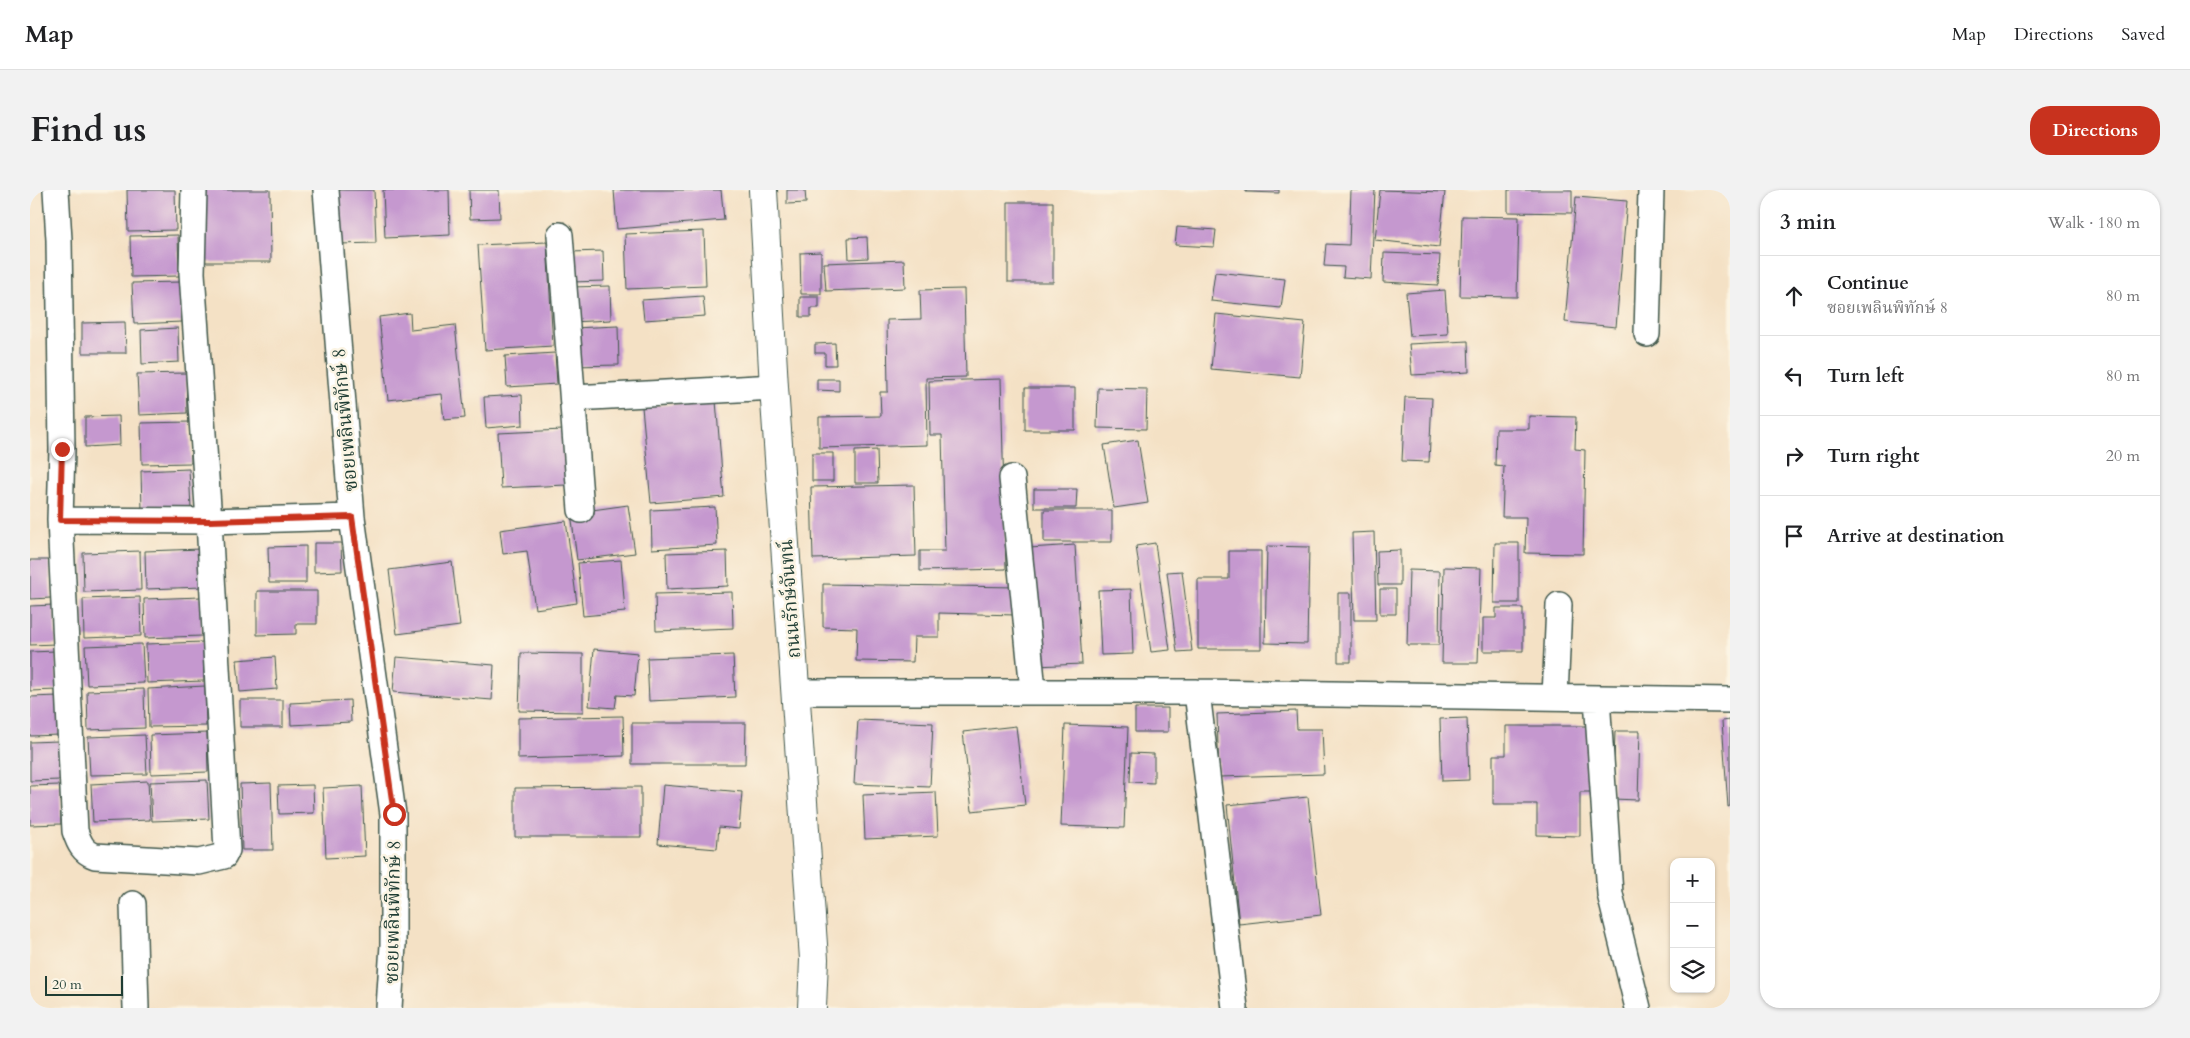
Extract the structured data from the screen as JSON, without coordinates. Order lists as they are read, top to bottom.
{
  "streets": {
    "main road": ["ถนนรักษ์จันทน์"],
    "street": ["ซอยเพลินพิทักษ์ 8"]
  },
  "scale_bar": "20 m",
  "page": {
    "header": "Map",
    "nav": ["Map", "Directions", "Saved"],
    "title": "Find us",
    "buttons": "Directions",
    "heading": ["3 min", "Walk · 180 m"],
    "list": [
      ["Continue", "ซอยเพลินพิทักษ์ 8", "80 m"],
      ["Turn left", "80 m"],
      ["Turn right", "20 m"],
      "Arrive at destination"
    ],
    "map_buttons": ["+", "−"],
    "scale": "20 m"
  }
}
